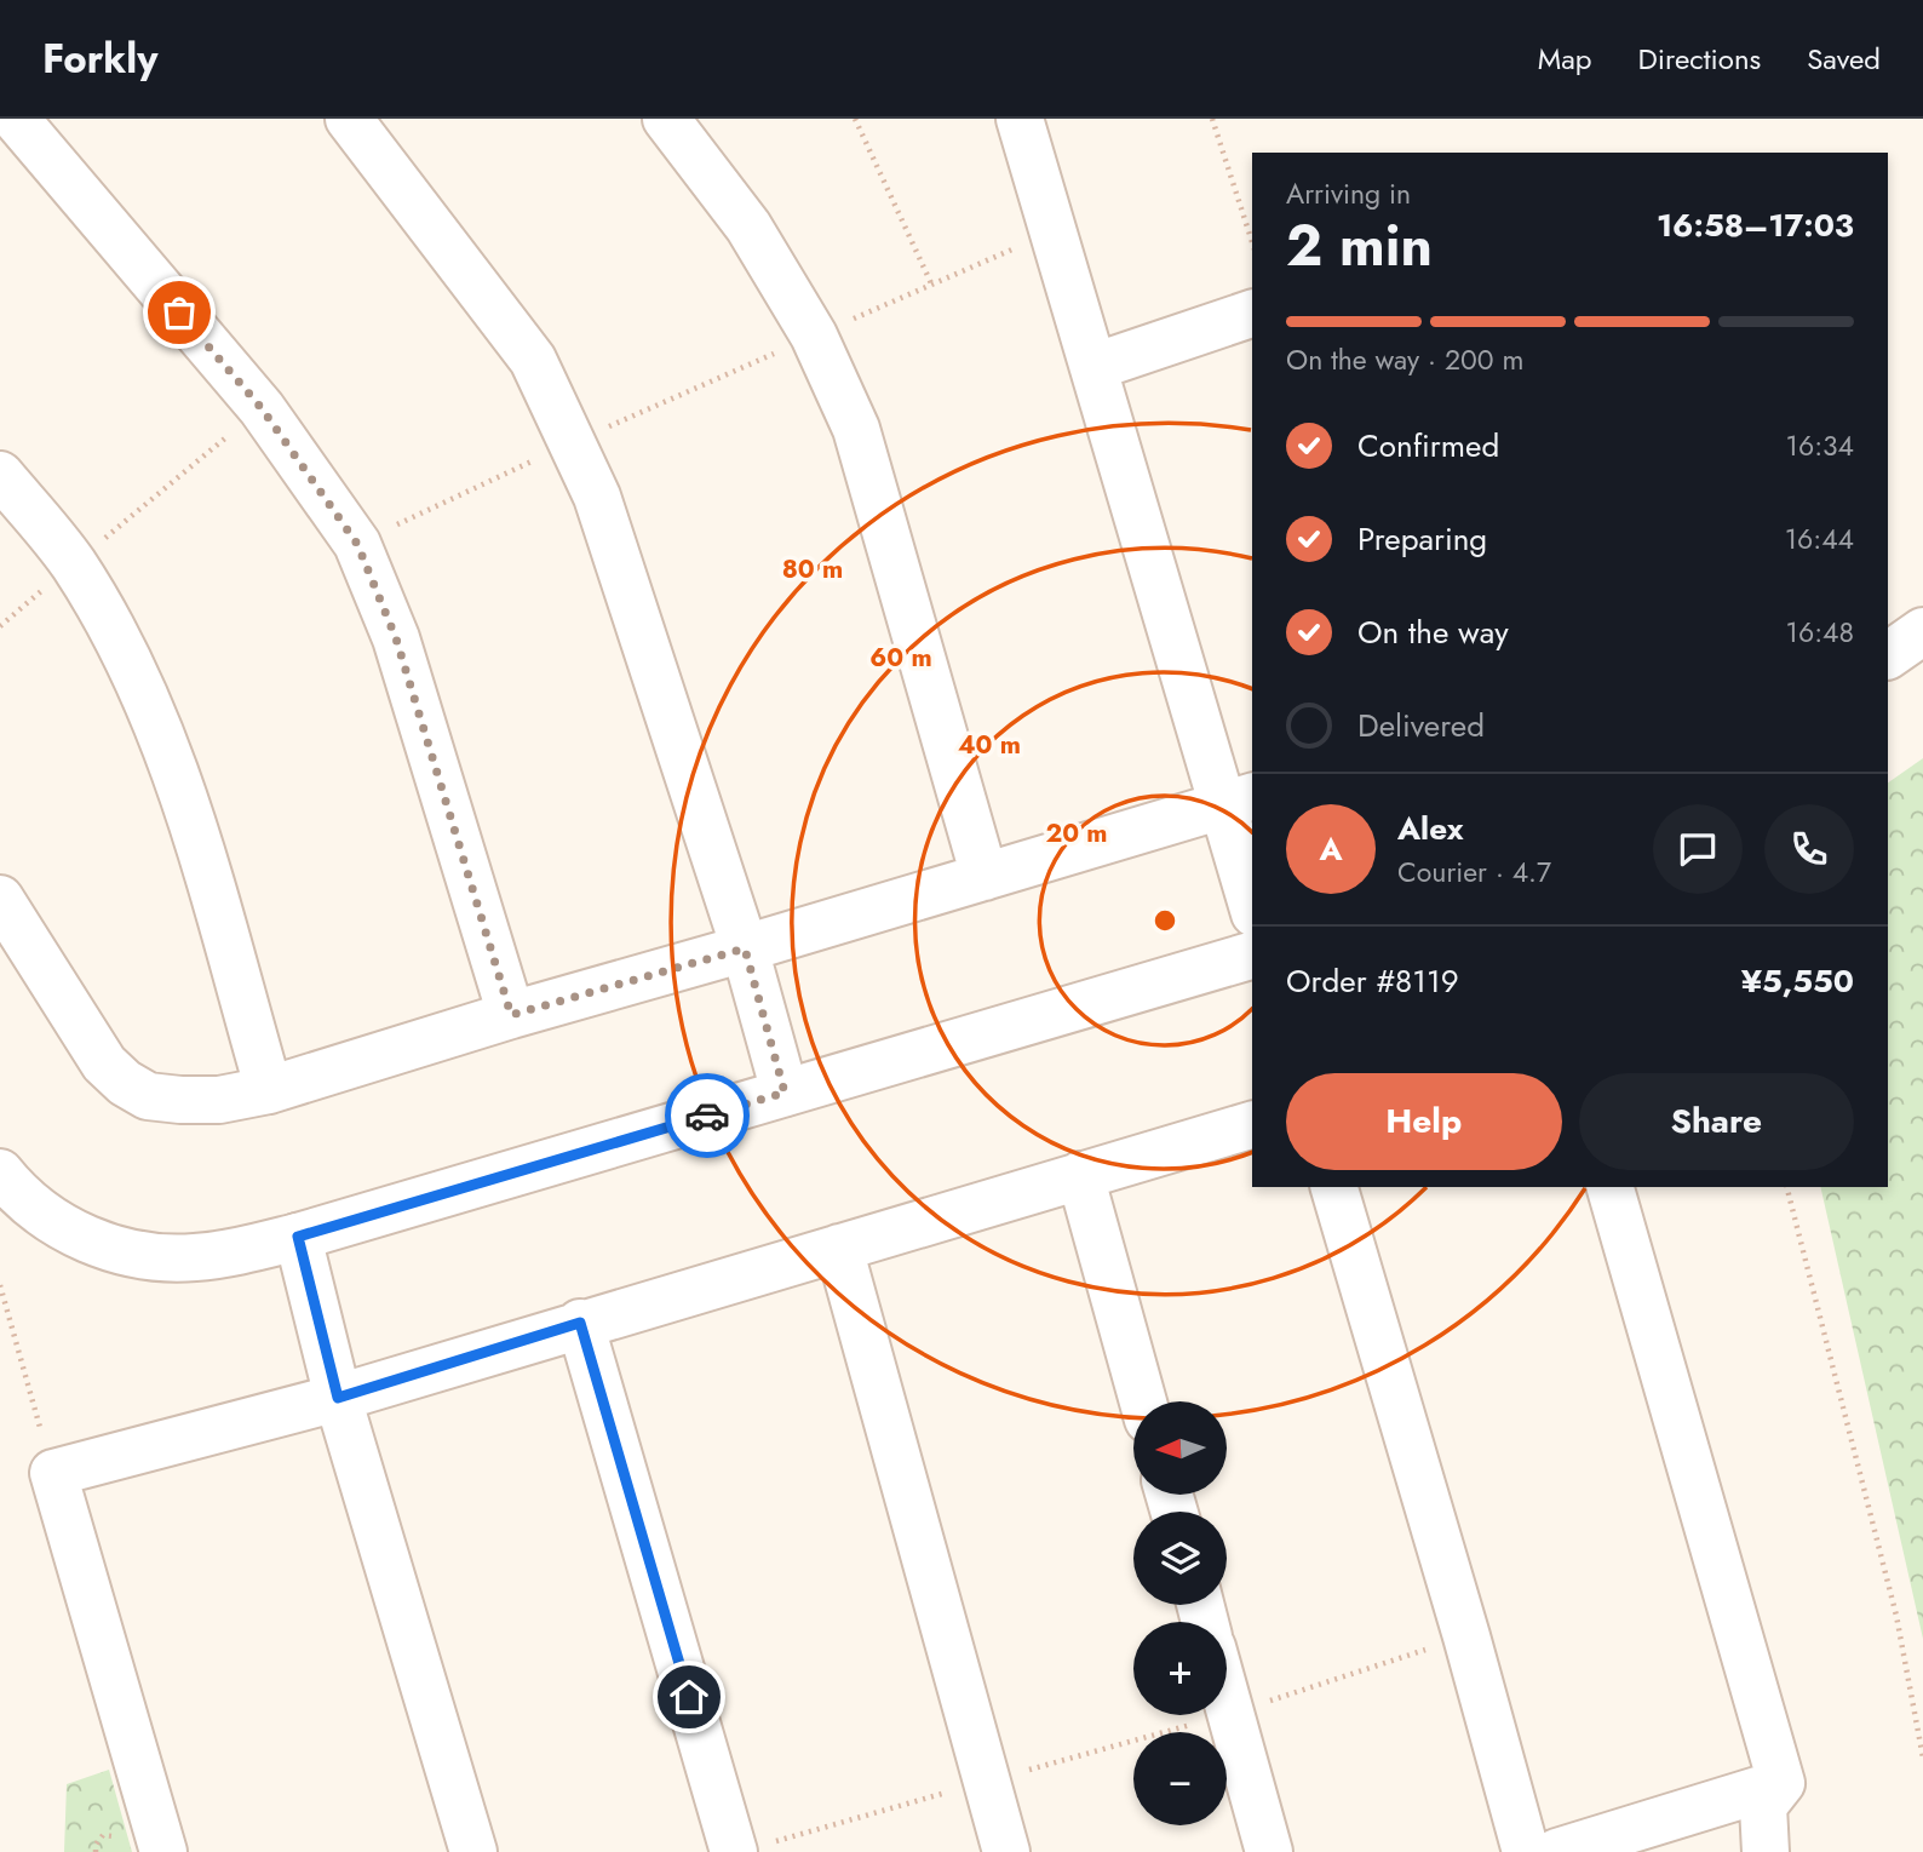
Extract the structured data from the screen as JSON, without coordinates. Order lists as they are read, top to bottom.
{
  "north": "left",
  "page": {
    "header": "Forkly",
    "nav": ["Map", "Directions", "Saved"],
    "heading": ["2 min", "Arriving in", "16:58–17:03"],
    "panel": [
      "Alex",
      "Courier · 4.7",
      "Order #8119",
      "¥5,550"
    ],
    "bar": "On the way · 200 m",
    "list": [
      ["Confirmed", "16:34"],
      ["Preparing", "16:44"],
      ["On the way", "16:48"],
      "Delivered"
    ],
    "round": "A",
    "buttons": ["Help", "Share"],
    "map_buttons": ["+", "−"]
  },
  "rings": [
    "80 m",
    "60 m",
    "40 m",
    "20 m"
  ]
}
